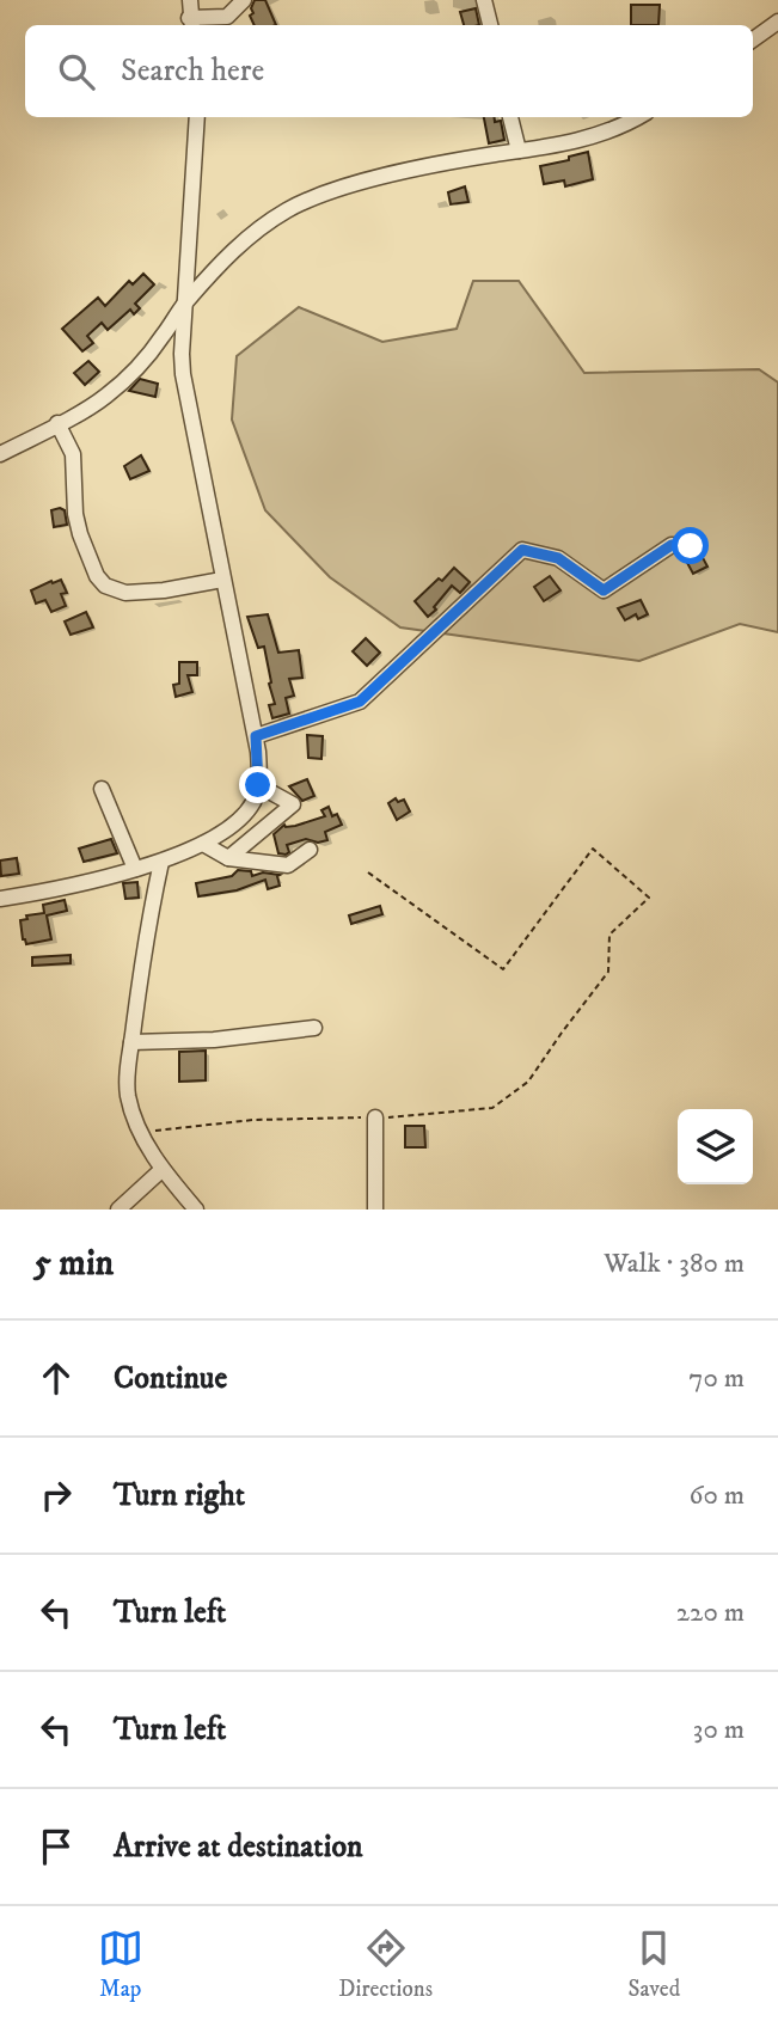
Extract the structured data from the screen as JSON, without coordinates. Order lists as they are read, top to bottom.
{
  "page": {
    "search": "Search here",
    "heading": ["5 min", "Walk · 380 m"],
    "list": [
      ["Continue", "70 m"],
      ["Turn right", "60 m"],
      ["Turn left", "220 m"],
      ["Turn left", "30 m"],
      "Arrive at destination"
    ],
    "nav": ["Map", "Directions", "Saved"]
  }
}
